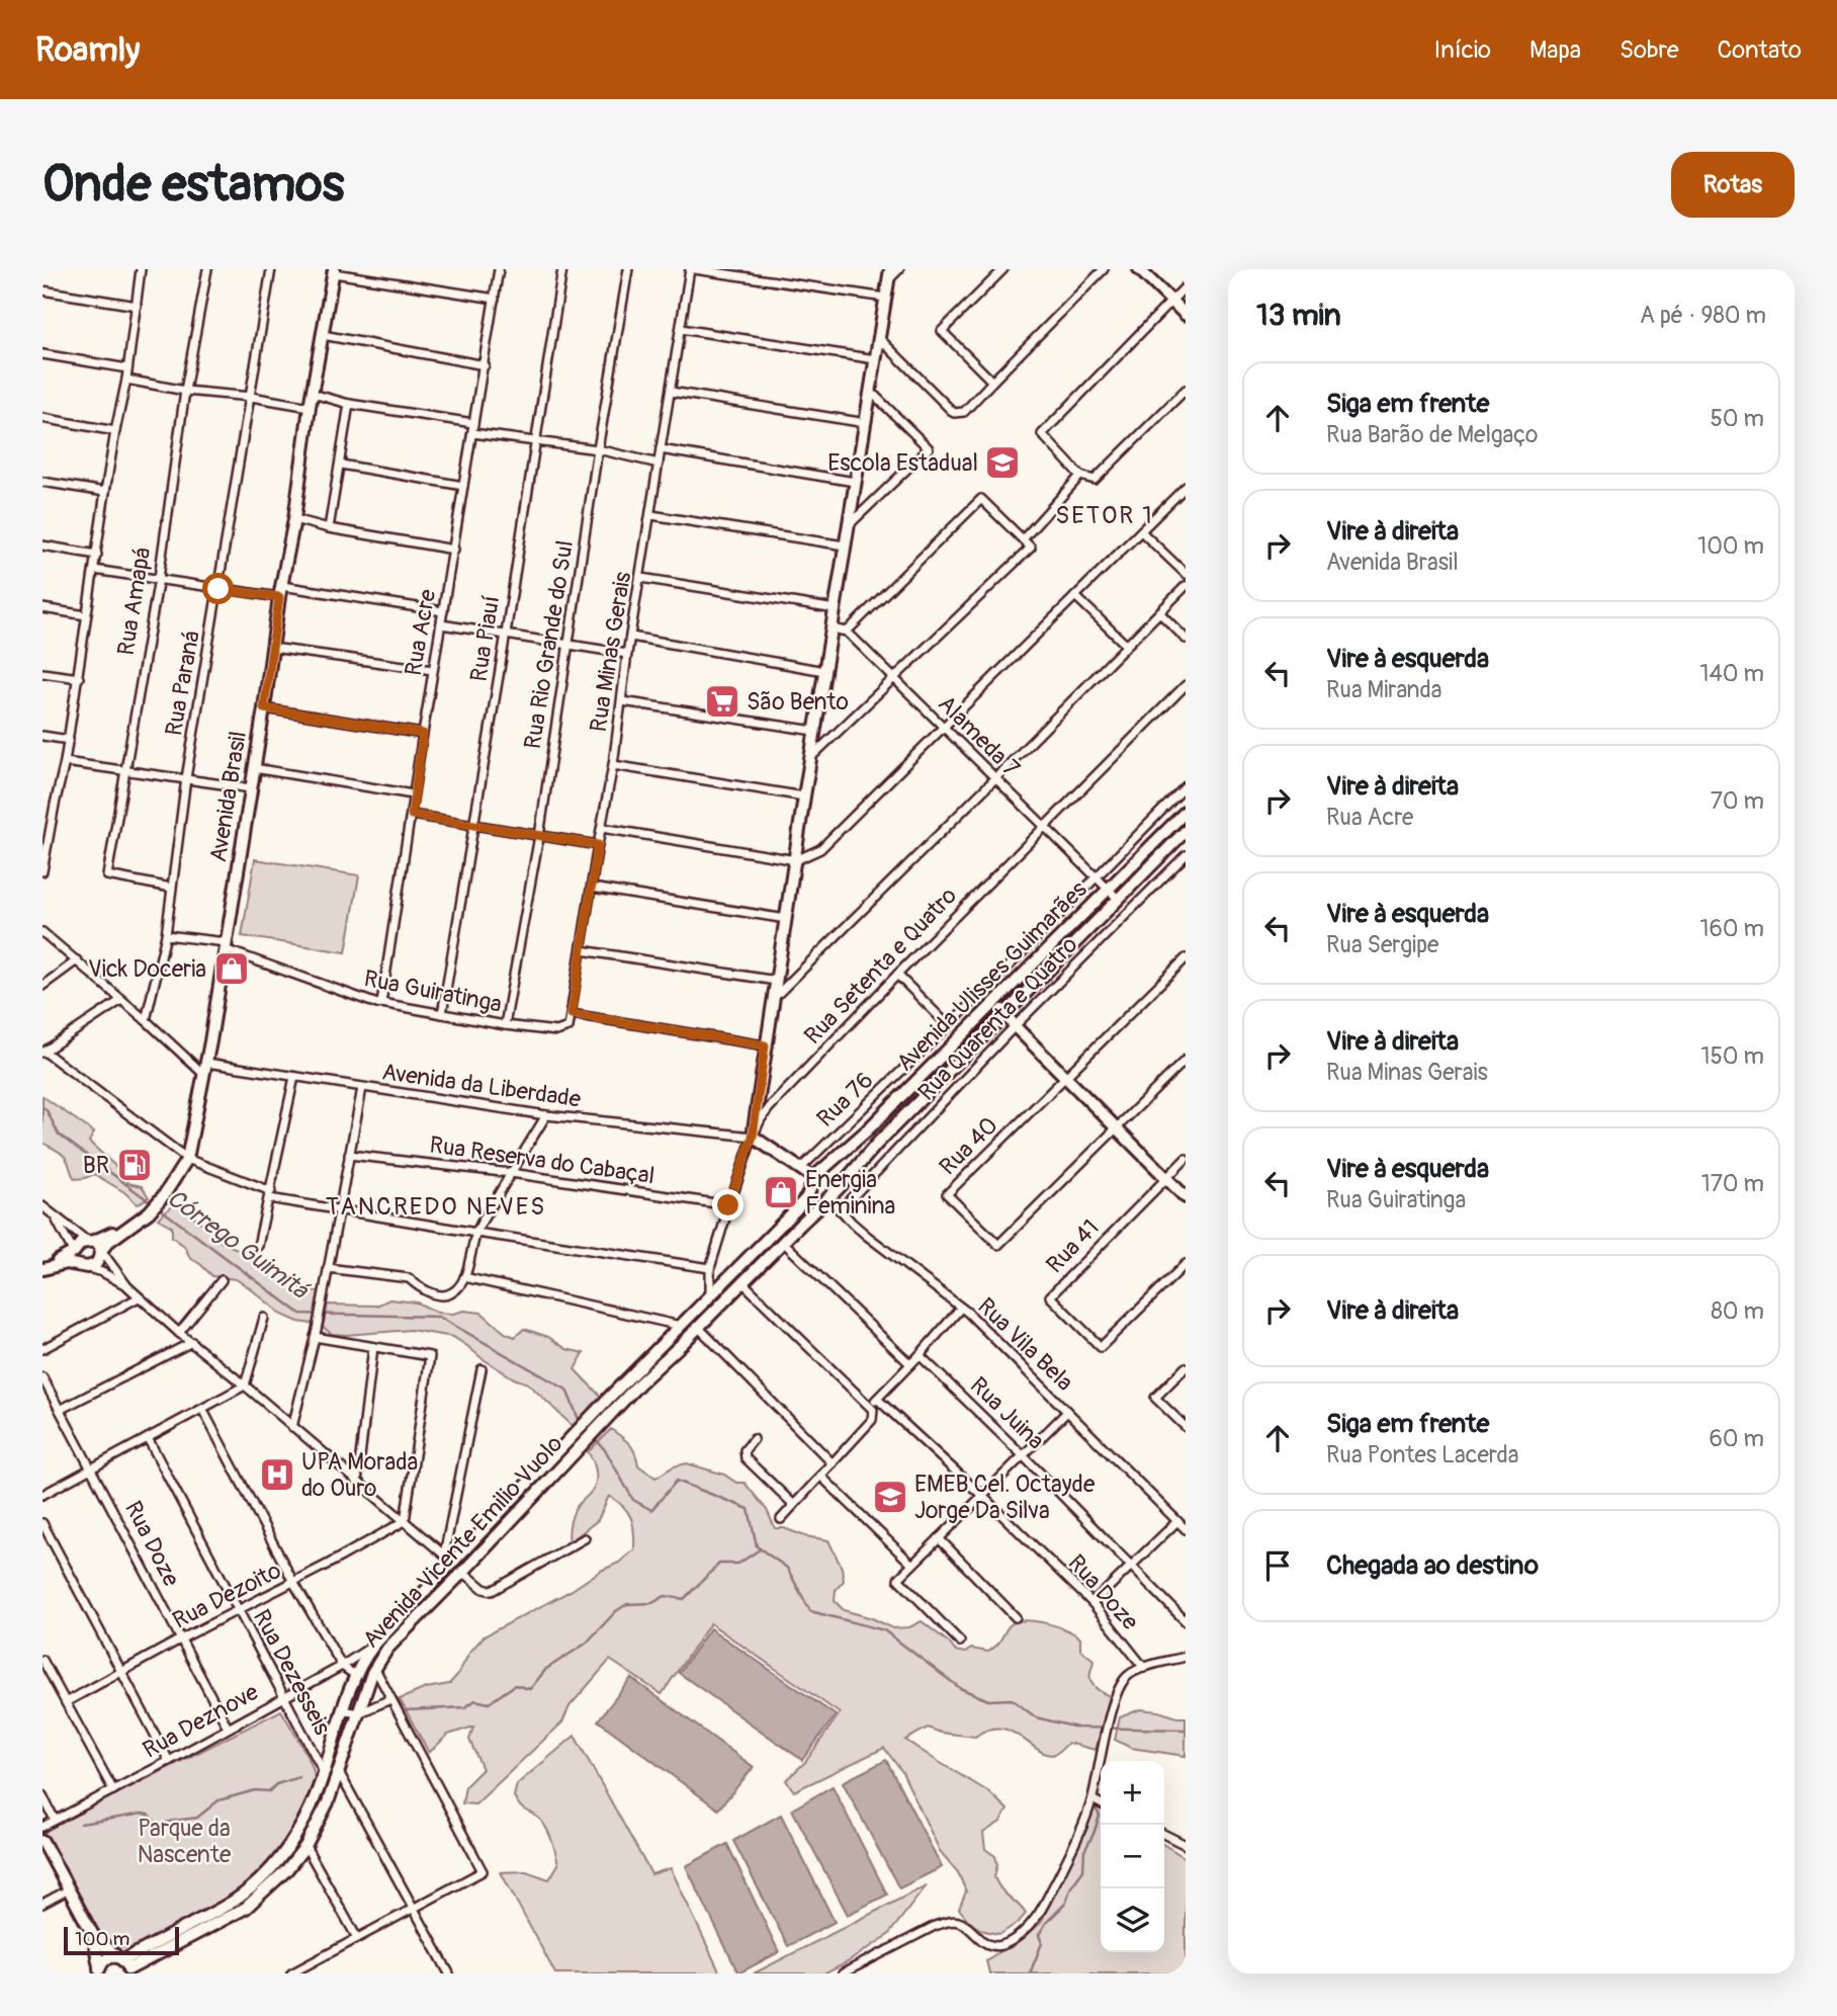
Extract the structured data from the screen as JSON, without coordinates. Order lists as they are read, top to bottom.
{
  "streets": {
    "main road": ["Avenida Brasil", "Avenida Ulisses Guimarães", "Avenida Vicente Emilio Vuolo"],
    "street": [
      "Rua Amapá",
      "Rua Acre",
      "Rua Piauí",
      "Rua Rio Grande do Sul",
      "Rua Minas Gerais",
      "Rua Paraná",
      "Alameda 7",
      "Rua Setenta e Quatro",
      "Rua Guiratinga",
      "Rua Quarenta e Quatro",
      "Avenida da Liberdade",
      "Rua 76",
      "Rua 40",
      "Rua Reserva do Cabaçal",
      "Rua 41",
      "Rua Vila Bela",
      "Rua Juina",
      "Rua Doze",
      "Rua Dezoito",
      "Rua Dezesseis",
      "Rua Deznove"
    ]
  },
  "crossings": [
    ["Rua Amapá", "Rua Paraná"],
    ["Rua Acre", "Rua Guiratinga"],
    ["Rua Piauí", "Rua Guiratinga"],
    ["Rua Rio Grande do Sul", "Rua Guiratinga"],
    ["Rua Minas Gerais", "Rua Guiratinga"],
    ["Rua Paraná", "Rua Guiratinga"],
    ["Alameda 7", "Rua Setenta e Quatro"],
    ["Alameda 7", "Avenida Ulisses Guimarães"],
    ["Alameda 7", "Rua 76"],
    ["Avenida Brasil", "Rua Guiratinga"],
    ["Avenida Brasil", "Avenida da Liberdade"],
    ["Rua Setenta e Quatro", "Avenida da Liberdade"],
    ["Rua Setenta e Quatro", "Rua Reserva do Cabaçal"],
    ["Rua Setenta e Quatro", "Avenida Vicente Emilio Vuolo"],
    ["Avenida Ulisses Guimarães", "Rua Vila Bela"],
    ["Avenida Ulisses Guimarães", "Avenida Vicente Emilio Vuolo"],
    ["Rua Quarenta e Quatro", "Rua Vila Bela"],
    ["Rua Vila Bela", "Avenida Vicente Emilio Vuolo"],
    ["Avenida Vicente Emilio Vuolo", "Rua Dezesseis"],
    ["Avenida Vicente Emilio Vuolo", "Rua Deznove"],
    ["Rua Doze", "Rua Dezoito"],
    ["Rua Doze", "Rua Deznove"],
    ["Rua Dezoito", "Rua Dezesseis"],
    ["Rua Dezesseis", "Rua Deznove"]
  ],
  "districts": ["SETOR 1", "TANCREDO NEVES"],
  "water": ["Córrego Guimitá"],
  "parks": ["Parque da Nascente"],
  "places": {
    "school or university": ["Escola Estadual", "EMEB Cel. Octayde Jorge Da Silva"],
    "supermarket": ["São Bento"],
    "shop": ["Vick Doceria", "Energia Feminina"],
    "fuel station": ["BR"],
    "hospital": ["UPA Morada do Ouro"]
  },
  "scale_bar": "100 m",
  "page": {
    "header": "Roamly",
    "nav": [
      "Início",
      "Mapa",
      "Sobre",
      "Contato"
    ],
    "buttons": "Rotas",
    "title": "Onde estamos",
    "heading": ["13 min", "A pé · 980 m"],
    "list": [
      ["Siga em frente", "Rua Barão de Melgaço", "50 m"],
      ["Vire à direita", "Avenida Brasil", "100 m"],
      ["Vire à esquerda", "Rua Miranda", "140 m"],
      ["Vire à direita", "Rua Acre", "70 m"],
      ["Vire à esquerda", "Rua Sergipe", "160 m"],
      ["Vire à direita", "Rua Minas Gerais", "150 m"],
      ["Vire à esquerda", "Rua Guiratinga", "170 m"],
      ["Vire à direita", "80 m"],
      ["Siga em frente", "Rua Pontes Lacerda", "60 m"],
      "Chegada ao destino"
    ],
    "map_buttons": ["+", "−"],
    "scale": "100 m"
  }
}
